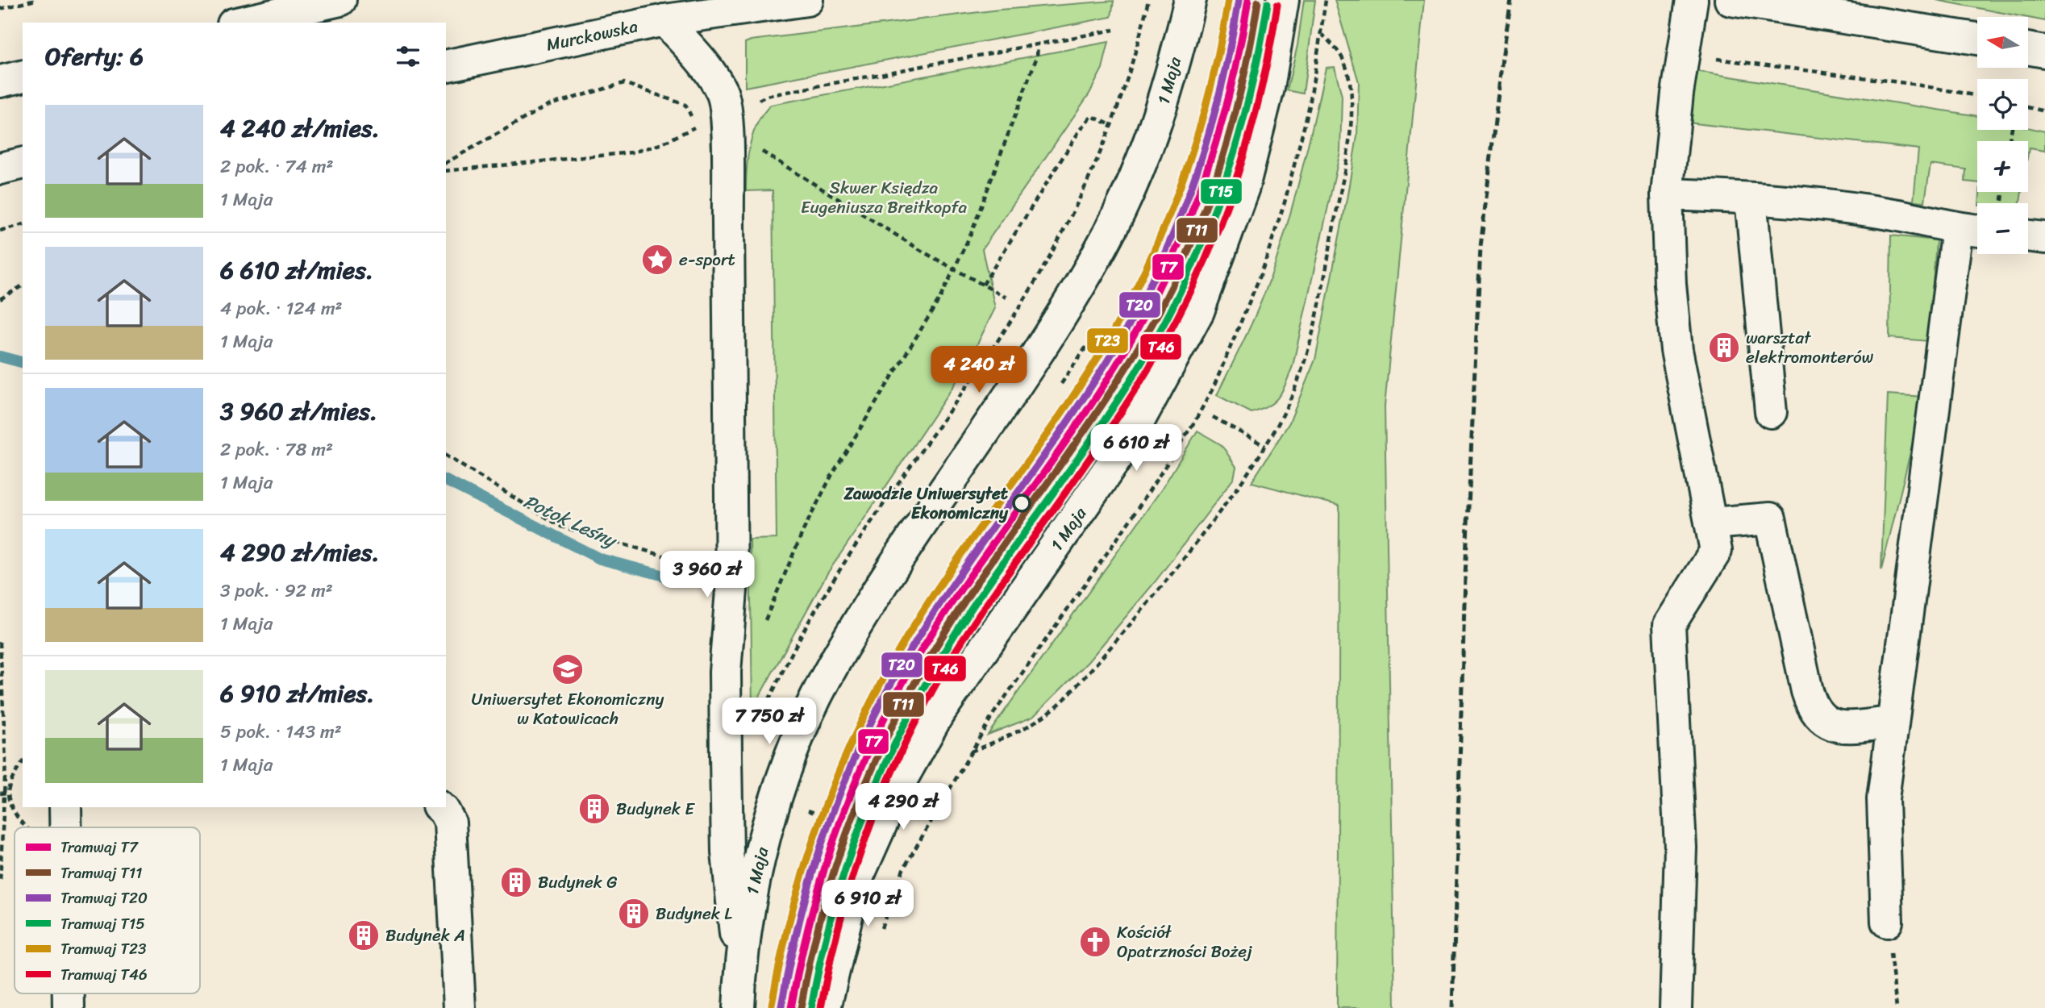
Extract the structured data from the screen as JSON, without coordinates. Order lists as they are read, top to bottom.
{
  "streets": {
    "main road": ["Murckowska", "1 Maja"]
  },
  "crossings": [
    ["Murckowska", "1 Maja"]
  ],
  "water": ["Potok Leśny"],
  "parks": ["Skwer Księdza Eugeniusza Breitkopfa"],
  "places": {
    "place": ["e-sport"],
    "building": [
      "warsztat elektromonterów",
      "Budynek E",
      "Budynek G",
      "Budynek L",
      "Budynek A"
    ],
    "other": ["Zawodzie Uniwersytet Ekonomiczny"],
    "school or university": ["Uniwersytet Ekonomiczny w Katowicach"],
    "church": ["Kościół Opatrzności Bożej"]
  },
  "lines": [
    "tram line T7",
    "tram line T20",
    "tram line T23",
    "tram line T11",
    "tram line T15",
    "tram line T46"
  ],
  "legend": [
    "Tramwaj T7",
    "Tramwaj T11",
    "Tramwaj T20",
    "Tramwaj T15",
    "Tramwaj T23",
    "Tramwaj T46"
  ],
  "north": "left",
  "page": {
    "map_buttons": ["+", "−"],
    "heading": "Oferty: 6",
    "list": [
      {
        "name": "4 240 zł/mies.",
        "note": "2 pok. · 74 m² · 1 Maja"
      },
      {
        "name": "6 610 zł/mies.",
        "note": "4 pok. · 124 m² · 1 Maja"
      },
      {
        "name": "3 960 zł/mies.",
        "note": "2 pok. · 78 m² · 1 Maja"
      },
      {
        "name": "4 290 zł/mies.",
        "note": "3 pok. · 92 m² · 1 Maja"
      },
      {
        "name": "6 910 zł/mies.",
        "note": "5 pok. · 143 m² · 1 Maja"
      }
    ],
    "price": [
      "4 240 zł",
      "6 610 zł",
      "3 960 zł",
      "7 750 zł",
      "4 290 zł",
      "6 910 zł"
    ]
  }
}
